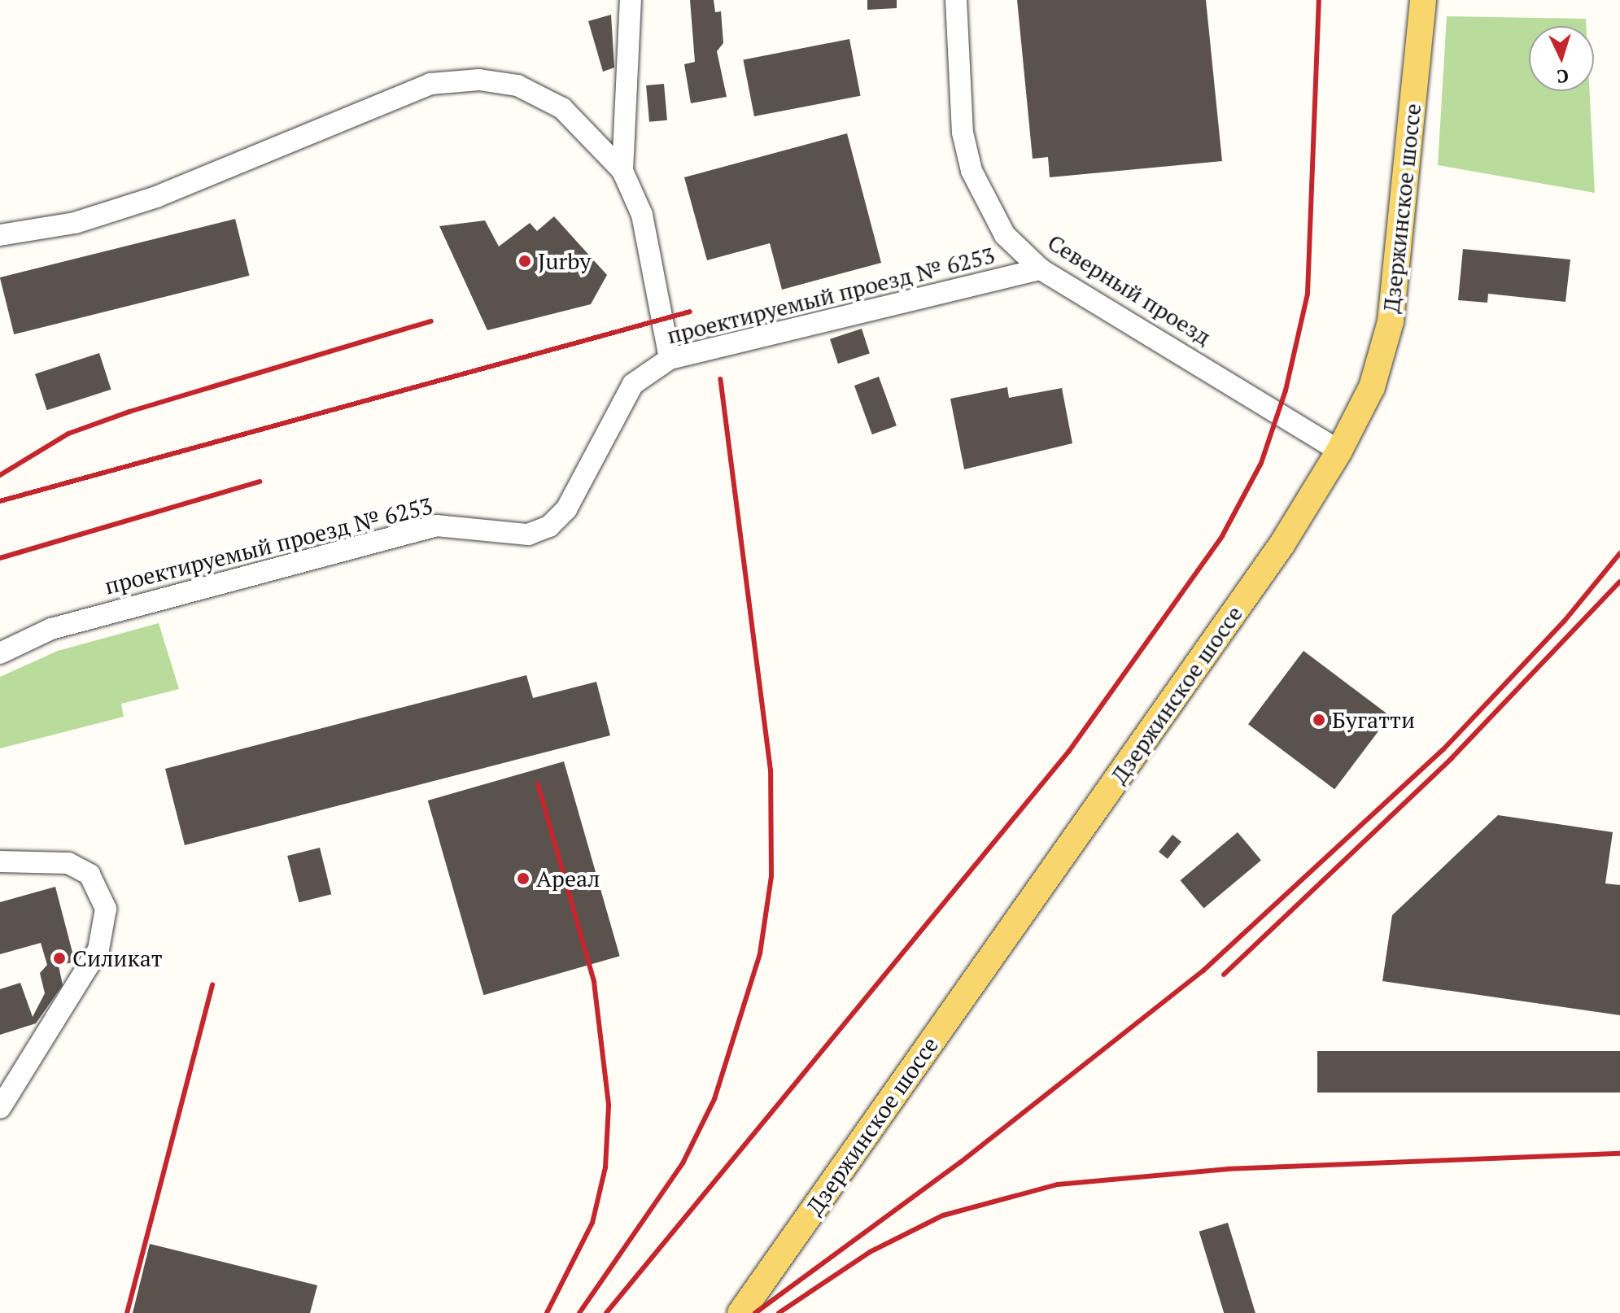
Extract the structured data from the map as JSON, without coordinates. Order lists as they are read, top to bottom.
{
  "streets": {
    "main road": ["Дзержинское шоссе"],
    "street": ["Северный проезд", "проектируемый проезд № 6253"]
  },
  "crossings": [
    ["Дзержинское шоссе", "Северный проезд"],
    ["Северный проезд", "проектируемый проезд № 6253"]
  ],
  "places": [
    "Jurby",
    "Бугатти",
    "Ареал",
    "Силикат"
  ],
  "north": "bottom"
}
